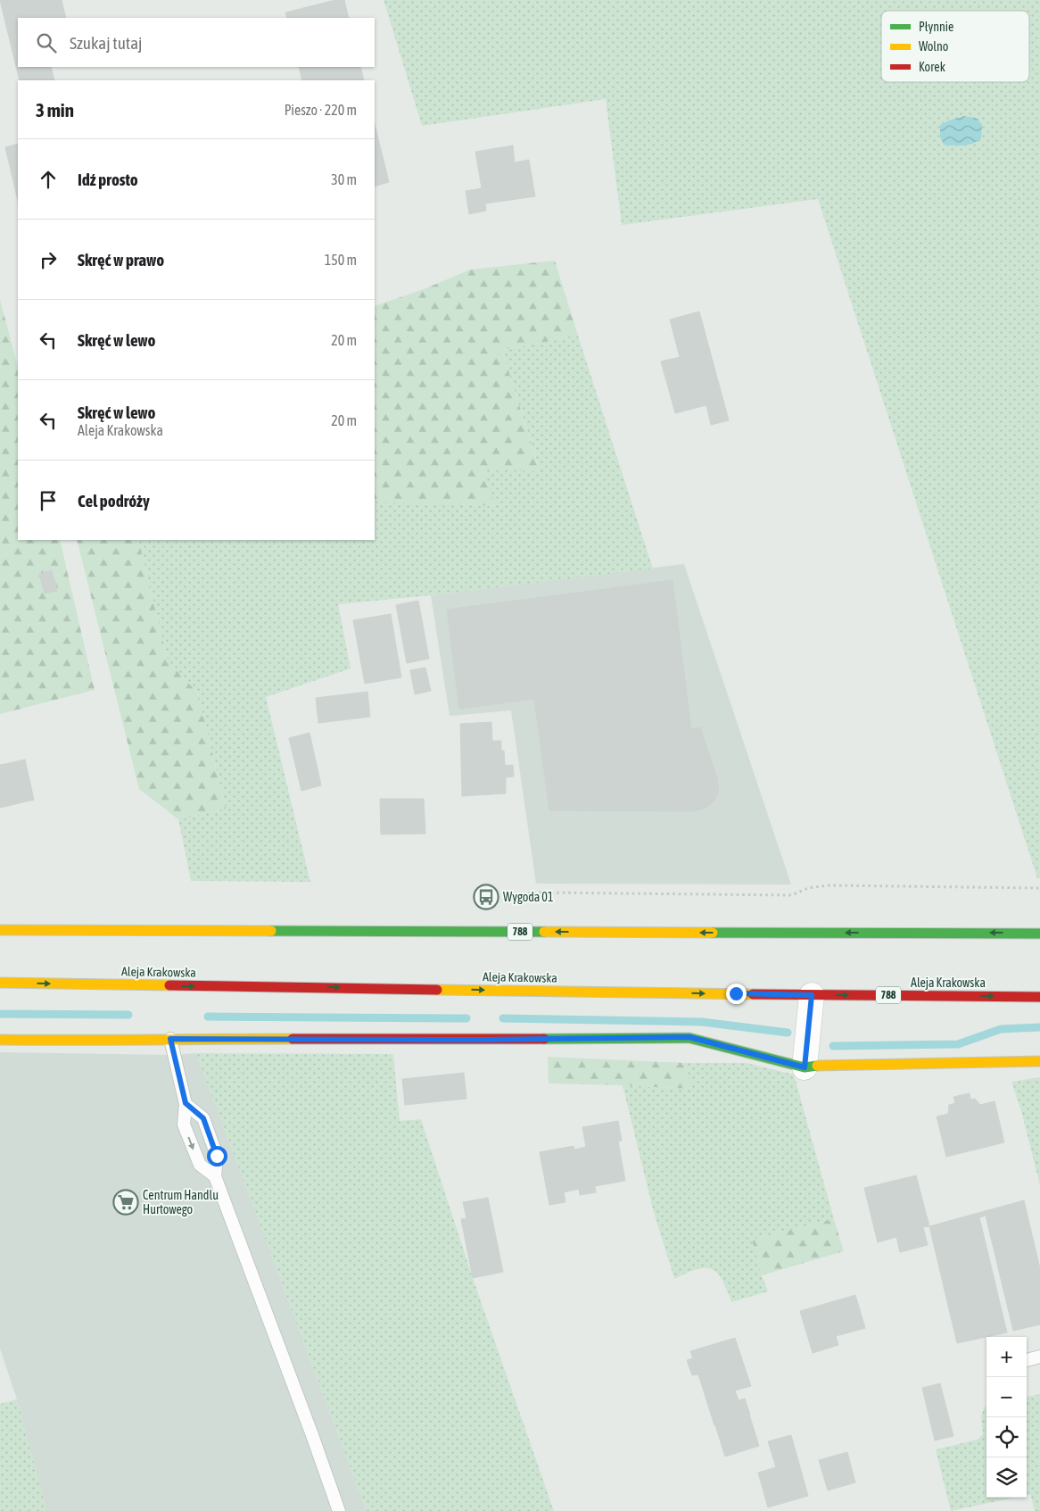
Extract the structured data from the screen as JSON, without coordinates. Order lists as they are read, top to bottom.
{
  "streets": {
    "main road": ["788", "Aleja Krakowska"]
  },
  "places": {
    "bus stop": ["Wygoda 01"],
    "supermarket": ["Centrum Handlu Hurtowego"]
  },
  "legend": ["Płynnie", "Wolno", "Korek"],
  "page": {
    "search": "Szukaj tutaj",
    "heading": ["3 min", "Pieszo · 220 m"],
    "list": [
      ["Idź prosto", "30 m"],
      ["Skręć w prawo", "150 m"],
      ["Skręć w lewo", "20 m"],
      ["Skręć w lewo", "Aleja Krakowska", "20 m"],
      "Cel podróży"
    ],
    "map_buttons": ["+", "−"]
  }
}
